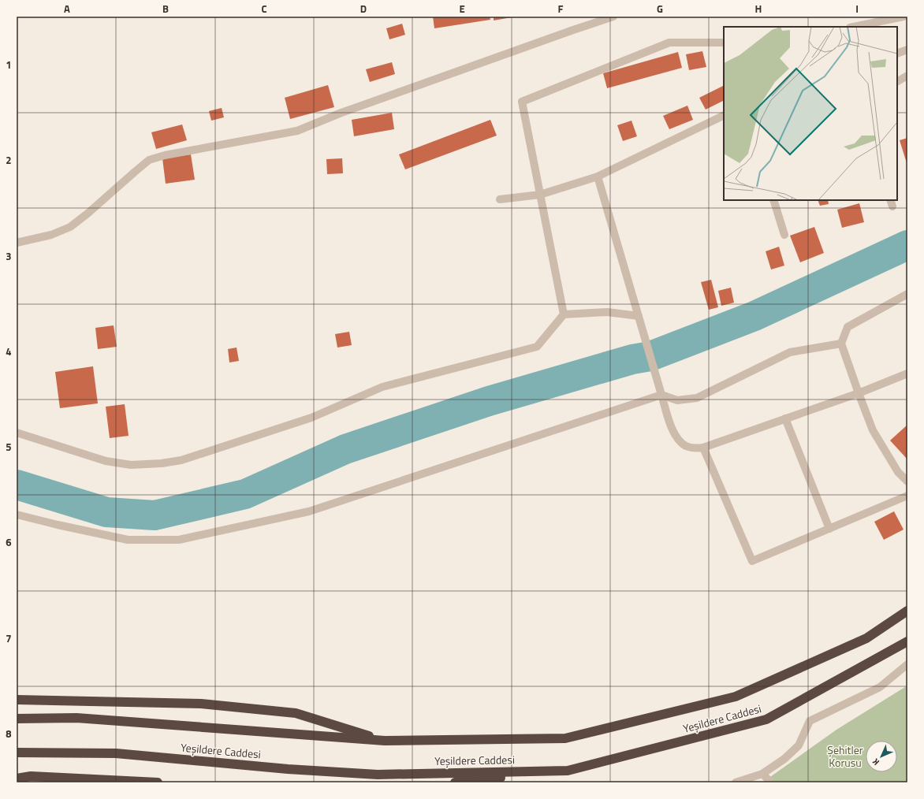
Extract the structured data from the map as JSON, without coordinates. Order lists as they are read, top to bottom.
{
  "streets": {
    "highway": ["Yeşildere Caddesi"]
  },
  "parks": ["Şehitler Korusu"],
  "north": "bottom left",
  "grid": {
    "columns": [
      "A",
      "B",
      "C",
      "D",
      "E",
      "F",
      "G",
      "H",
      "I"
    ],
    "rows": [
      "1",
      "2",
      "3",
      "4",
      "5",
      "6",
      "7",
      "8"
    ]
  }
}
